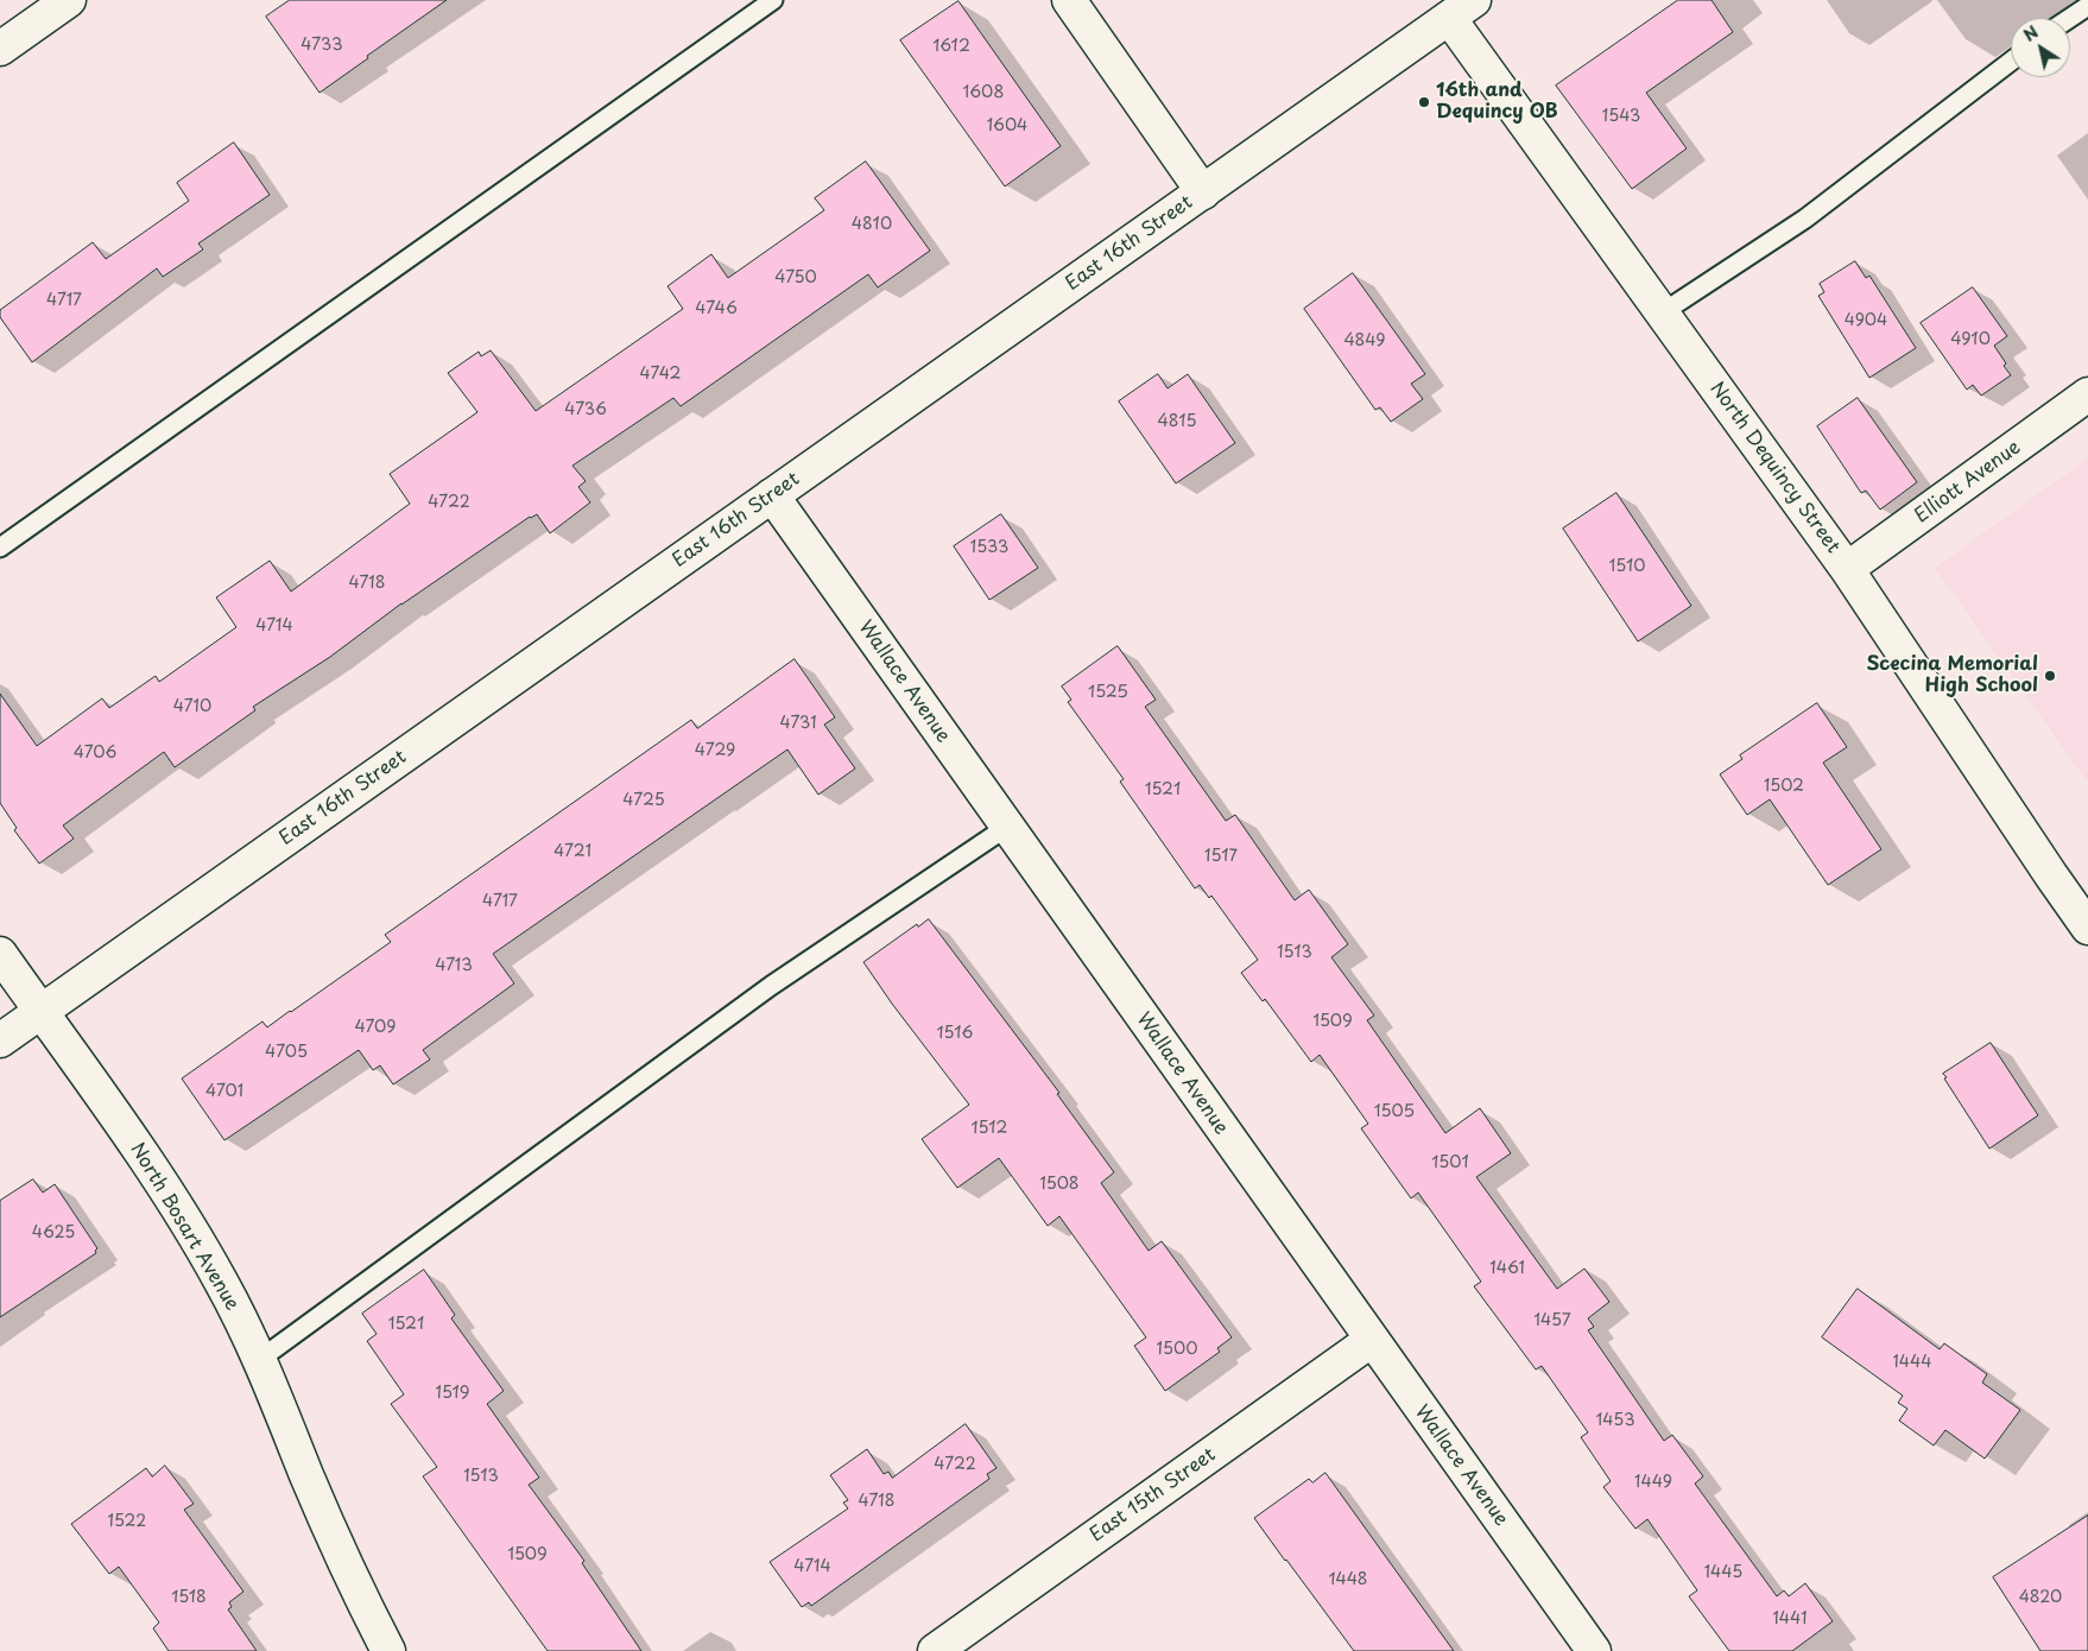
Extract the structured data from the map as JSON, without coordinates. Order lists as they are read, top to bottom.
{
  "streets": {
    "street": [
      "East 16th Street",
      "North Dequincy Street",
      "Elliott Avenue",
      "Wallace Avenue",
      "North Bosart Avenue",
      "East 15th Street"
    ]
  },
  "crossings": [
    ["East 16th Street", "North Dequincy Street"],
    ["East 16th Street", "Wallace Avenue"],
    ["East 16th Street", "North Bosart Avenue"],
    ["North Dequincy Street", "Elliott Avenue"],
    ["Wallace Avenue", "East 15th Street"]
  ],
  "places": ["16th and Dequincy OB", "Scecina Memorial High School"],
  "house_numbers": [
    "4733",
    "1612",
    "1608",
    "1543",
    "1604",
    "4810",
    "4750",
    "4717",
    "4746",
    "4904",
    "4910",
    "4849",
    "4742",
    "4736",
    "4815",
    "4722",
    "1533",
    "1510",
    "4718",
    "4714",
    "1525",
    "4710",
    "4731",
    "4729",
    "4706",
    "1502",
    "1521",
    "4725",
    "4721",
    "1517",
    "4717",
    "1513",
    "4713",
    "1509",
    "4709",
    "1516",
    "4705",
    "4701",
    "1505",
    "1512",
    "1501",
    "1508",
    "4625",
    "1461",
    "1457",
    "1521",
    "1500",
    "1444",
    "1519",
    "1453",
    "4722",
    "1513",
    "1449",
    "4718",
    "1522",
    "1509",
    "4714",
    "1445",
    "1448",
    "1518",
    "4820",
    "1441"
  ],
  "north": "top left"
}
